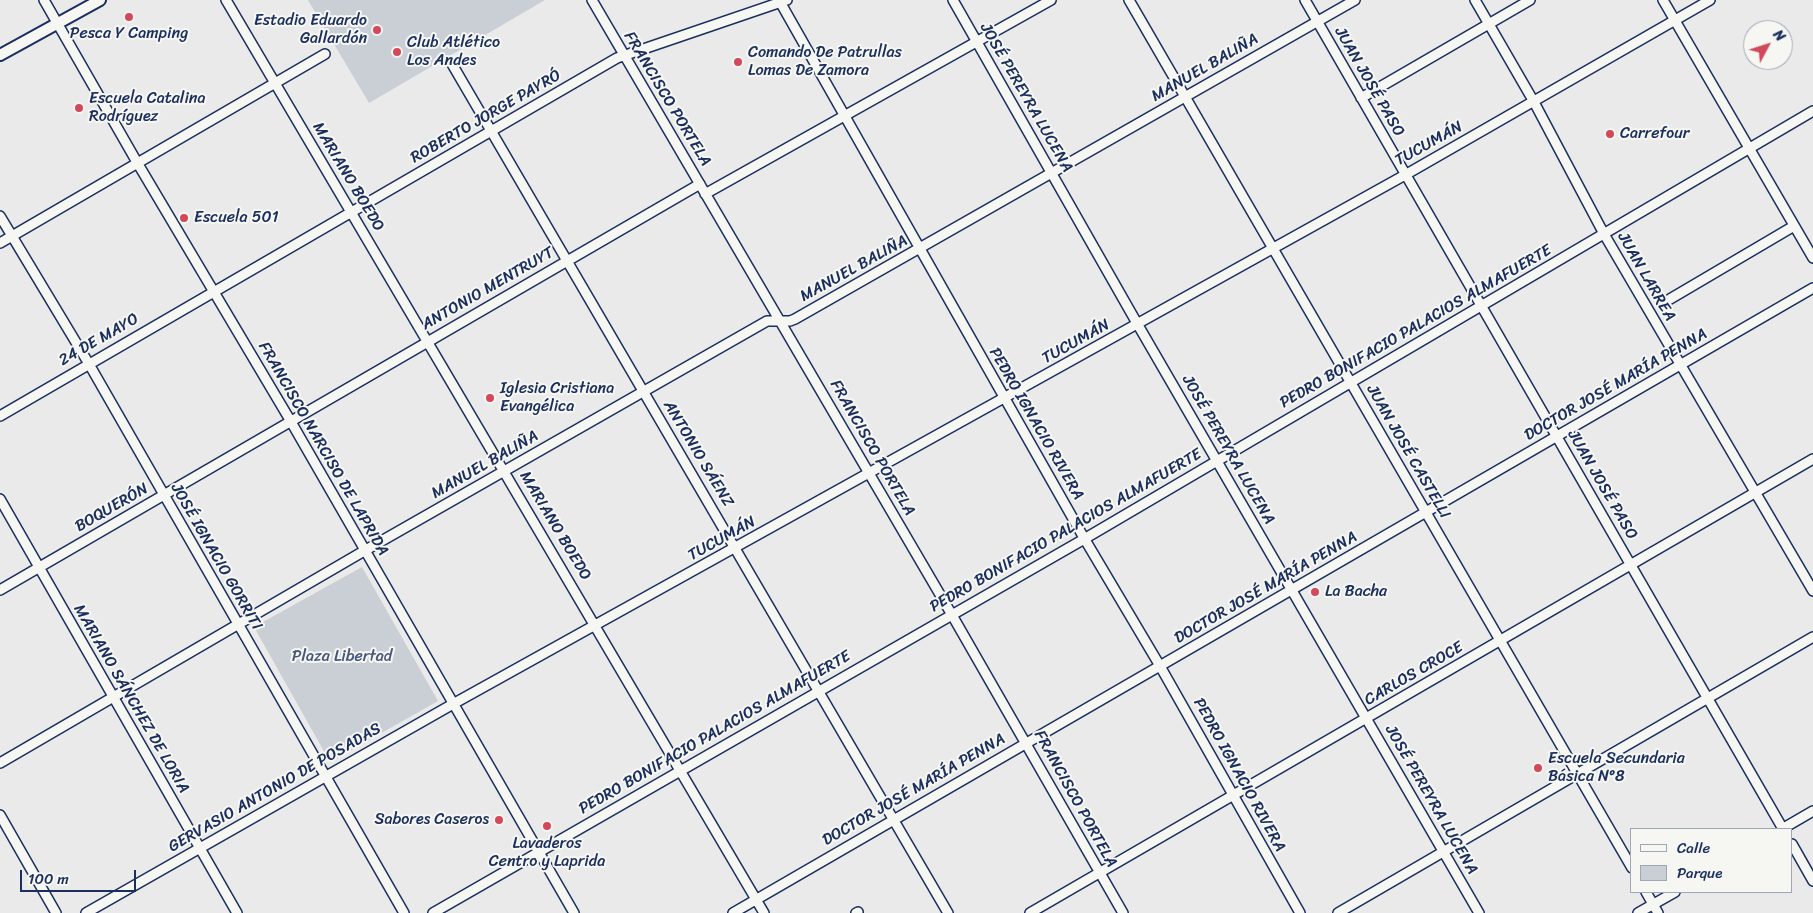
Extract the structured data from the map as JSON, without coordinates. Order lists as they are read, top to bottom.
{
  "streets": {
    "street": [
      "MANUEL BALIÑA",
      "JUAN JOSÉ PASO",
      "JOSÉ PEREYRA LUCENA",
      "FRANCISCO PORTELA",
      "ROBERTO JORGE PAYRÓ",
      "TUCUMÁN",
      "MARIANO BOEDO",
      "JUAN LARREA",
      "ANTONIO MENTRUYT",
      "PEDRO BONIFACIO PALACIOS ALMAFUERTE",
      "24 DE MAYO",
      "DOCTOR JOSÉ MARÍA PENNA",
      "PEDRO IGNACIO RIVERA",
      "FRANCISCO NARCISO DE LAPRIDA",
      "JUAN JOSÉ CASTELLI",
      "ANTONIO SÁENZ",
      "BOQUERÓN",
      "JOSÉ IGNACIO GORRITI",
      "CARLOS CROCE",
      "MARIANO SÁNCHEZ DE LORIA",
      "GERVASIO ANTONIO DE POSADAS"
    ]
  },
  "crossings": [
    ["MANUEL BALIÑA", "JUAN JOSÉ PASO"],
    ["MANUEL BALIÑA", "JOSÉ PEREYRA LUCENA"],
    ["MANUEL BALIÑA", "FRANCISCO PORTELA"],
    ["MANUEL BALIÑA", "MARIANO BOEDO"],
    ["MANUEL BALIÑA", "PEDRO IGNACIO RIVERA"],
    ["MANUEL BALIÑA", "FRANCISCO NARCISO DE LAPRIDA"],
    ["MANUEL BALIÑA", "JUAN JOSÉ CASTELLI"],
    ["MANUEL BALIÑA", "ANTONIO SÁENZ"],
    ["MANUEL BALIÑA", "JOSÉ IGNACIO GORRITI"],
    ["MANUEL BALIÑA", "MARIANO SÁNCHEZ DE LORIA"],
    ["JUAN JOSÉ PASO", "TUCUMÁN"],
    ["JUAN JOSÉ PASO", "PEDRO BONIFACIO PALACIOS ALMAFUERTE"],
    ["JUAN JOSÉ PASO", "DOCTOR JOSÉ MARÍA PENNA"],
    ["JUAN JOSÉ PASO", "CARLOS CROCE"],
    ["JOSÉ PEREYRA LUCENA", "TUCUMÁN"],
    ["JOSÉ PEREYRA LUCENA", "PEDRO BONIFACIO PALACIOS ALMAFUERTE"],
    ["JOSÉ PEREYRA LUCENA", "DOCTOR JOSÉ MARÍA PENNA"],
    ["JOSÉ PEREYRA LUCENA", "CARLOS CROCE"],
    ["FRANCISCO PORTELA", "ROBERTO JORGE PAYRÓ"],
    ["FRANCISCO PORTELA", "TUCUMÁN"],
    ["FRANCISCO PORTELA", "ANTONIO MENTRUYT"],
    ["FRANCISCO PORTELA", "PEDRO BONIFACIO PALACIOS ALMAFUERTE"],
    ["FRANCISCO PORTELA", "DOCTOR JOSÉ MARÍA PENNA"],
    ["FRANCISCO PORTELA", "CARLOS CROCE"],
    ["ROBERTO JORGE PAYRÓ", "MARIANO BOEDO"],
    ["ROBERTO JORGE PAYRÓ", "24 DE MAYO"],
    ["ROBERTO JORGE PAYRÓ", "PEDRO IGNACIO RIVERA"],
    ["ROBERTO JORGE PAYRÓ", "FRANCISCO NARCISO DE LAPRIDA"],
    ["ROBERTO JORGE PAYRÓ", "ANTONIO SÁENZ"],
    ["TUCUMÁN", "MARIANO BOEDO"],
    ["TUCUMÁN", "JUAN LARREA"],
    ["TUCUMÁN", "PEDRO IGNACIO RIVERA"],
    ["TUCUMÁN", "FRANCISCO NARCISO DE LAPRIDA"],
    ["TUCUMÁN", "JUAN JOSÉ CASTELLI"],
    ["TUCUMÁN", "ANTONIO SÁENZ"],
    ["TUCUMÁN", "GERVASIO ANTONIO DE POSADAS"],
    ["MARIANO BOEDO", "ANTONIO MENTRUYT"],
    ["MARIANO BOEDO", "PEDRO BONIFACIO PALACIOS ALMAFUERTE"],
    ["MARIANO BOEDO", "DOCTOR JOSÉ MARÍA PENNA"],
    ["JUAN LARREA", "PEDRO BONIFACIO PALACIOS ALMAFUERTE"],
    ["JUAN LARREA", "DOCTOR JOSÉ MARÍA PENNA"],
    ["JUAN LARREA", "CARLOS CROCE"],
    ["ANTONIO MENTRUYT", "FRANCISCO NARCISO DE LAPRIDA"],
    ["ANTONIO MENTRUYT", "ANTONIO SÁENZ"],
    ["ANTONIO MENTRUYT", "BOQUERÓN"],
    ["PEDRO BONIFACIO PALACIOS ALMAFUERTE", "PEDRO IGNACIO RIVERA"],
    ["PEDRO BONIFACIO PALACIOS ALMAFUERTE", "FRANCISCO NARCISO DE LAPRIDA"],
    ["PEDRO BONIFACIO PALACIOS ALMAFUERTE", "JUAN JOSÉ CASTELLI"],
    ["PEDRO BONIFACIO PALACIOS ALMAFUERTE", "ANTONIO SÁENZ"],
    ["24 DE MAYO", "FRANCISCO NARCISO DE LAPRIDA"],
    ["24 DE MAYO", "JOSÉ IGNACIO GORRITI"],
    ["DOCTOR JOSÉ MARÍA PENNA", "PEDRO IGNACIO RIVERA"],
    ["DOCTOR JOSÉ MARÍA PENNA", "JUAN JOSÉ CASTELLI"],
    ["DOCTOR JOSÉ MARÍA PENNA", "ANTONIO SÁENZ"],
    ["PEDRO IGNACIO RIVERA", "CARLOS CROCE"],
    ["FRANCISCO NARCISO DE LAPRIDA", "BOQUERÓN"],
    ["FRANCISCO NARCISO DE LAPRIDA", "GERVASIO ANTONIO DE POSADAS"],
    ["JUAN JOSÉ CASTELLI", "CARLOS CROCE"],
    ["BOQUERÓN", "JOSÉ IGNACIO GORRITI"],
    ["BOQUERÓN", "MARIANO SÁNCHEZ DE LORIA"],
    ["JOSÉ IGNACIO GORRITI", "GERVASIO ANTONIO DE POSADAS"],
    ["MARIANO SÁNCHEZ DE LORIA", "GERVASIO ANTONIO DE POSADAS"]
  ],
  "parks": ["Plaza Libertad"],
  "places": [
    "Pesca Y Camping",
    "Estadio Eduardo Gallardón",
    "Club Atlético Los Andes",
    "Comando De Patrullas Lomas De Zamora",
    "Escuela Catalina Rodríguez",
    "Carrefour",
    "Escuela 501",
    "Iglesia Cristiana Evangélica",
    "La Bacha",
    "Escuela Secundaria Básica Nº8",
    "Sabores Caseros",
    "Lavaderos Centro y Laprida"
  ],
  "legend": ["Calle", "Parque"],
  "scale_bar": "100 m",
  "north": "top right"
}
